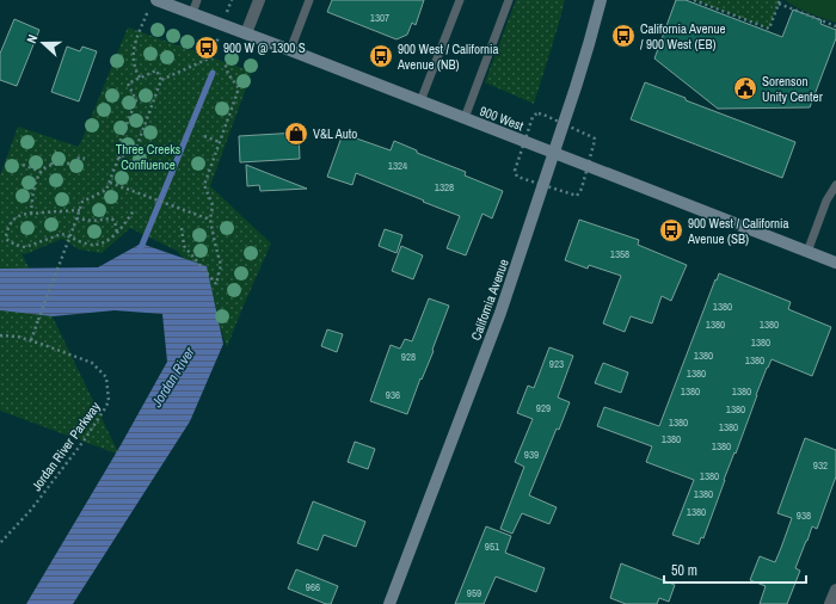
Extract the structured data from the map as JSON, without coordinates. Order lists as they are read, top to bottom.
{
  "streets": {
    "main road": ["900 West", "California Avenue"],
    "path": ["Jordan River Parkway"]
  },
  "crossings": [
    ["900 West", "California Avenue"]
  ],
  "water": ["Jordan River"],
  "parks": ["Three Creeks Confluence"],
  "places": {
    "bus stop": [
      "California Avenue / 900 West (EB)",
      "900 W @ 1300 S",
      "900 West / California Avenue (NB)",
      "900 West / California Avenue (SB)"
    ],
    "public building": ["Sorenson Unity Center"],
    "shop": ["V&L Auto"]
  },
  "house_numbers": [
    "1307",
    "1324",
    "1328",
    "1358",
    "1380",
    "1380",
    "1380",
    "1380",
    "1380",
    "928",
    "1380",
    "923",
    "1380",
    "1380",
    "1380",
    "936",
    "929",
    "1380",
    "1380",
    "1380",
    "1380",
    "1380",
    "939",
    "932",
    "1380",
    "1380",
    "1380",
    "938",
    "951",
    "966",
    "959"
  ],
  "scale_bar": "50 m",
  "north": "left"
}
